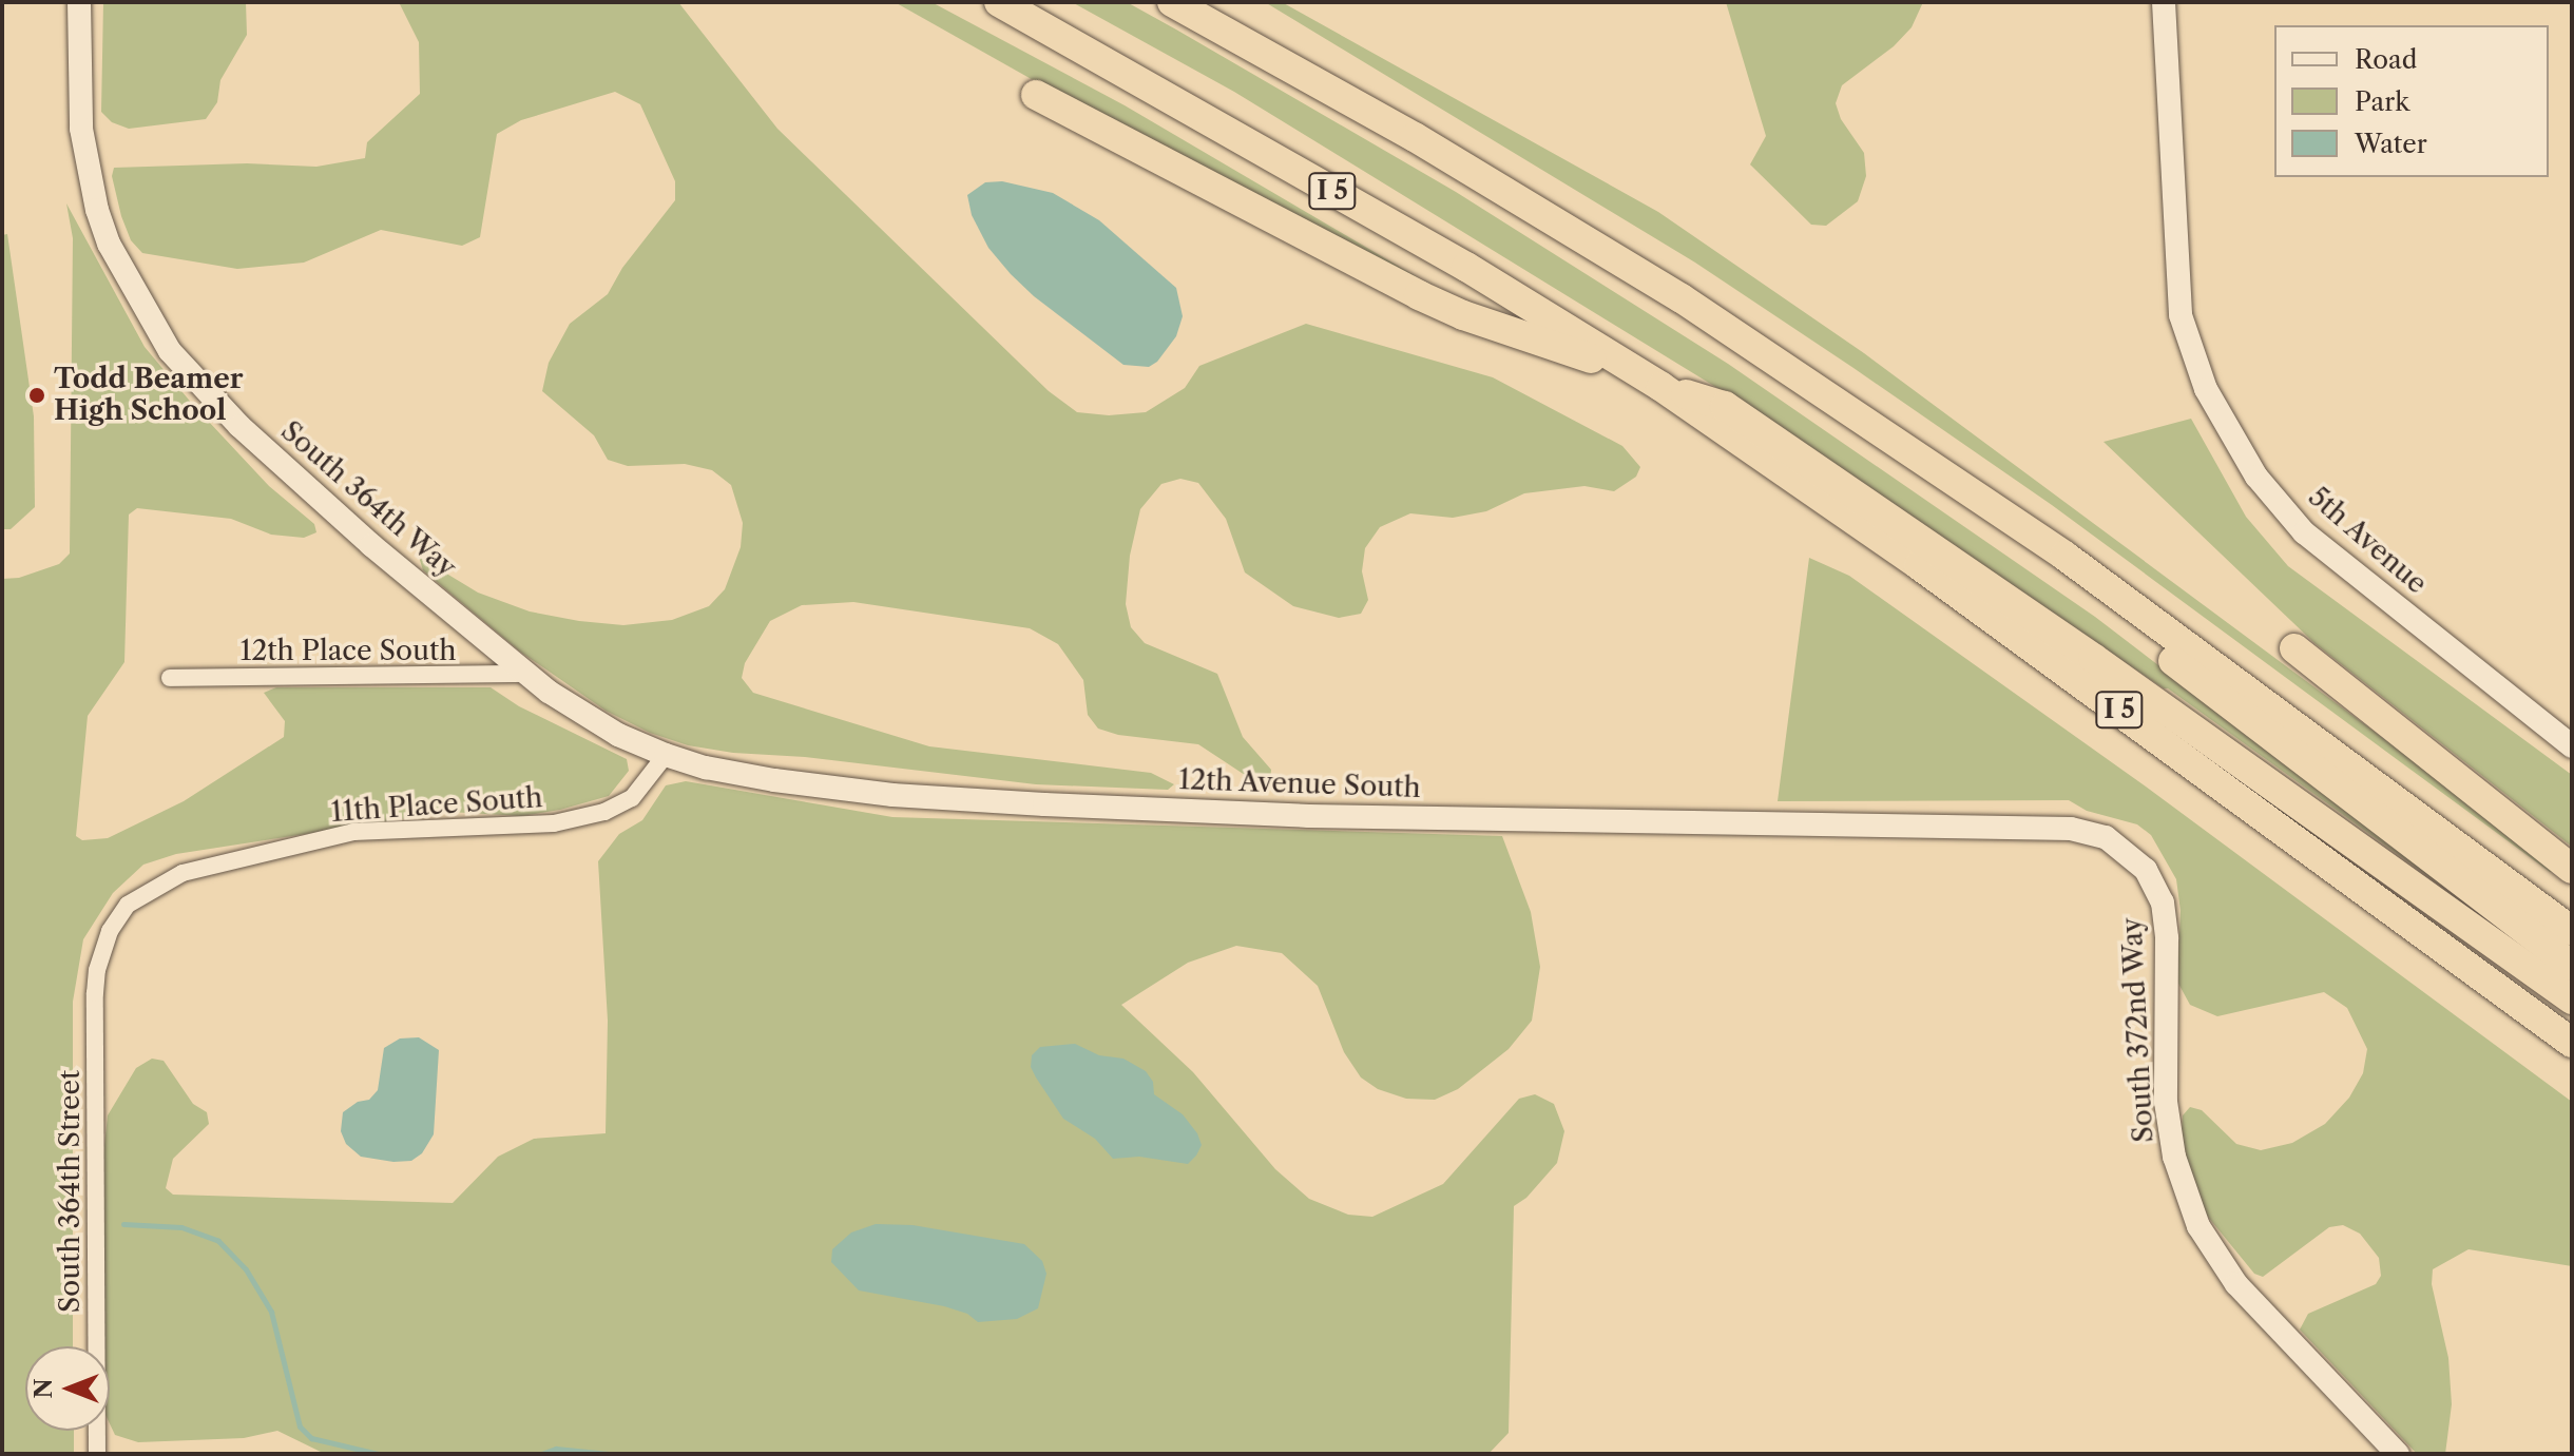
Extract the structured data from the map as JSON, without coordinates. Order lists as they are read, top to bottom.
{
  "streets": {
    "highway": ["I 5"],
    "street": [
      "South 364th Way",
      "5th Avenue",
      "12th Place South",
      "12th Avenue South",
      "11th Place South",
      "South 372nd Way",
      "South 364th Street"
    ]
  },
  "crossings": [
    ["South 364th Way", "12th Place South"],
    ["South 364th Way", "12th Avenue South"],
    ["12th Avenue South", "11th Place South"],
    ["12th Avenue South", "South 372nd Way"],
    ["11th Place South", "South 364th Street"]
  ],
  "places": ["Todd Beamer High School"],
  "legend": ["Road", "Park", "Water"],
  "north": "left"
}
